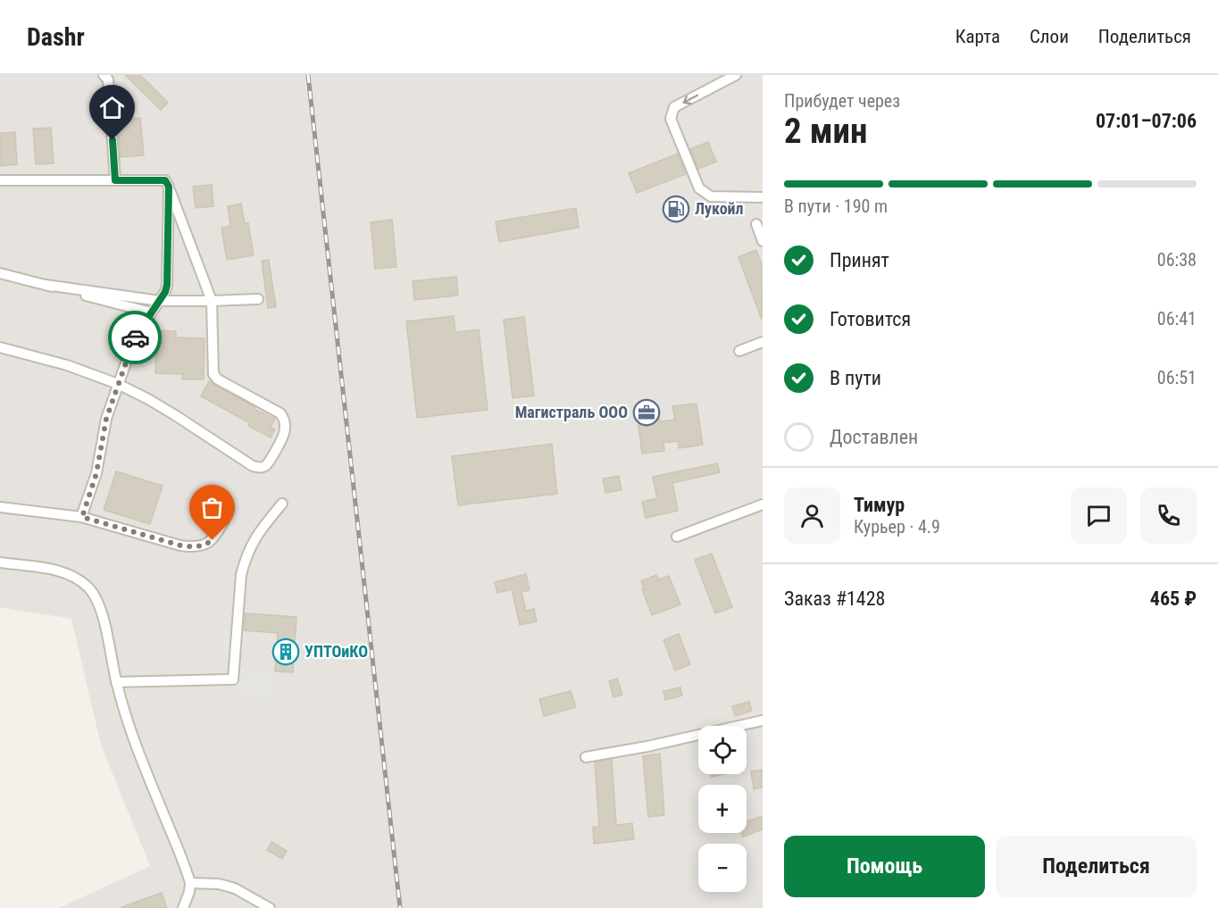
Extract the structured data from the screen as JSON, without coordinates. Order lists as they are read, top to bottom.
{
  "places": {
    "fuel station": ["Лукойл"],
    "office": ["Магистраль ООО"],
    "building": ["УПТОиКО"]
  },
  "page": {
    "header": "Dashr",
    "nav": ["Карта", "Слои", "Поделиться"],
    "heading": ["2 мин", "Прибудет через", "07:01–07:06"],
    "panel": [
      "Тимур",
      "Курьер · 4.9",
      "Заказ #1428",
      "465 ₽"
    ],
    "bar": "В пути · 190 m",
    "list": [
      ["Принят", "06:38"],
      ["Готовится", "06:41"],
      ["В пути", "06:51"],
      "Доставлен"
    ],
    "map_buttons": ["+", "−"],
    "buttons": ["Помощь", "Поделиться"]
  }
}
